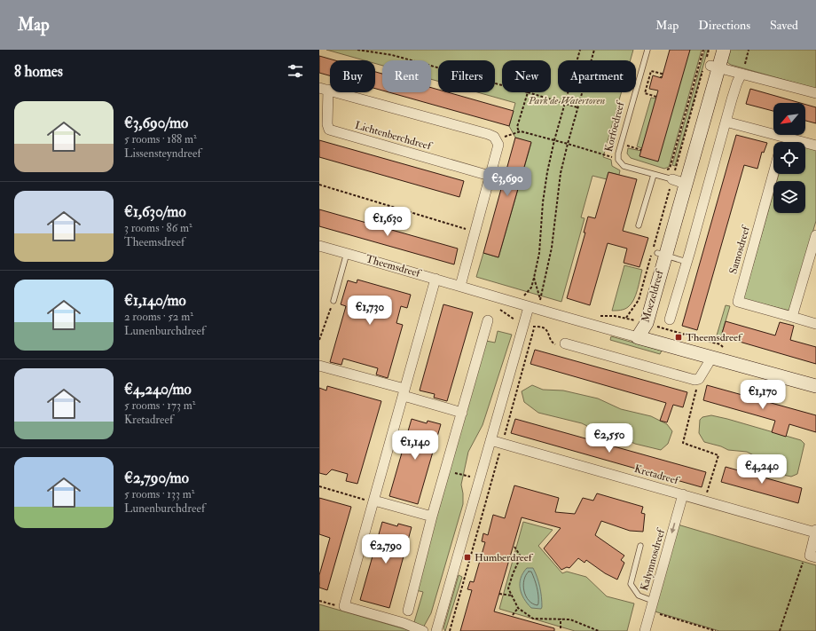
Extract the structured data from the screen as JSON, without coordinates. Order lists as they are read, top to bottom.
{
  "streets": {
    "street": [
      "Lichtenberchdreef",
      "Samosdreef",
      "Theemsdreef",
      "Moezeldreef",
      "Kretadreef",
      "Kalymnosdreef"
    ],
    "lane": ["Korfoedreef"]
  },
  "crossings": [
    ["Korfoedreef", "Moezeldreef"],
    ["Theemsdreef", "Moezeldreef"],
    ["Kretadreef", "Kalymnosdreef"]
  ],
  "one_way": ["Kalymnosdreef"],
  "parks": ["Park de Watertoren"],
  "places": {
    "transit": ["Theemsdreef", "Humberdreef"]
  },
  "north": "bottom left",
  "page": {
    "header": "Map",
    "nav": ["Map", "Directions", "Saved"],
    "heading": "8 homes",
    "chip": [
      "Buy",
      "Rent",
      "Filters",
      "New",
      "Apartment"
    ],
    "list": [
      {
        "name": "€3,690/mo",
        "note": "5 rooms · 188 m² · Lissensteyndreef"
      },
      {
        "name": "€1,630/mo",
        "note": "3 rooms · 86 m² · Theemsdreef"
      },
      {
        "name": "€1,140/mo",
        "note": "2 rooms · 52 m² · Lunenburchdreef"
      },
      {
        "name": "€4,240/mo",
        "note": "5 rooms · 173 m² · Kretadreef"
      },
      {
        "name": "€2,790/mo",
        "note": "5 rooms · 133 m² · Lunenburchdreef"
      }
    ],
    "price": [
      "€3,690",
      "€1,630",
      "€1,730",
      "€1,170",
      "€2,550",
      "€1,140",
      "€4,240",
      "€2,790"
    ]
  }
}
